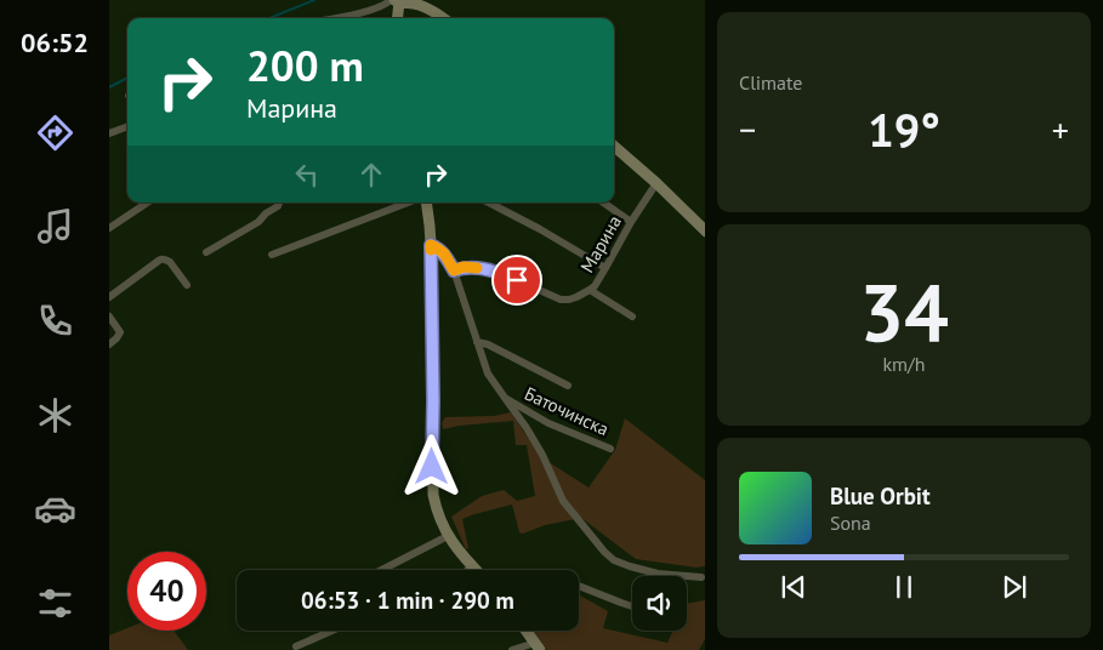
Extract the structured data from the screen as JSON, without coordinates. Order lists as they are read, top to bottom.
{
  "streets": {
    "street": ["Марина", "Баточинска"]
  },
  "crossings": [
    ["Марина", "Баточинска"]
  ],
  "page": {
    "tabs": "06:52",
    "tile": [
      "Climate",
      ["34", "km/h"]
    ],
    "turn": ["200 m", "Марина"],
    "heat": ["−", "19°", "+"],
    "song": ["Blue Orbit", "Sona"],
    "limit": "40",
    "trip": "06:53 · 1 min · 290 m"
  }
}
